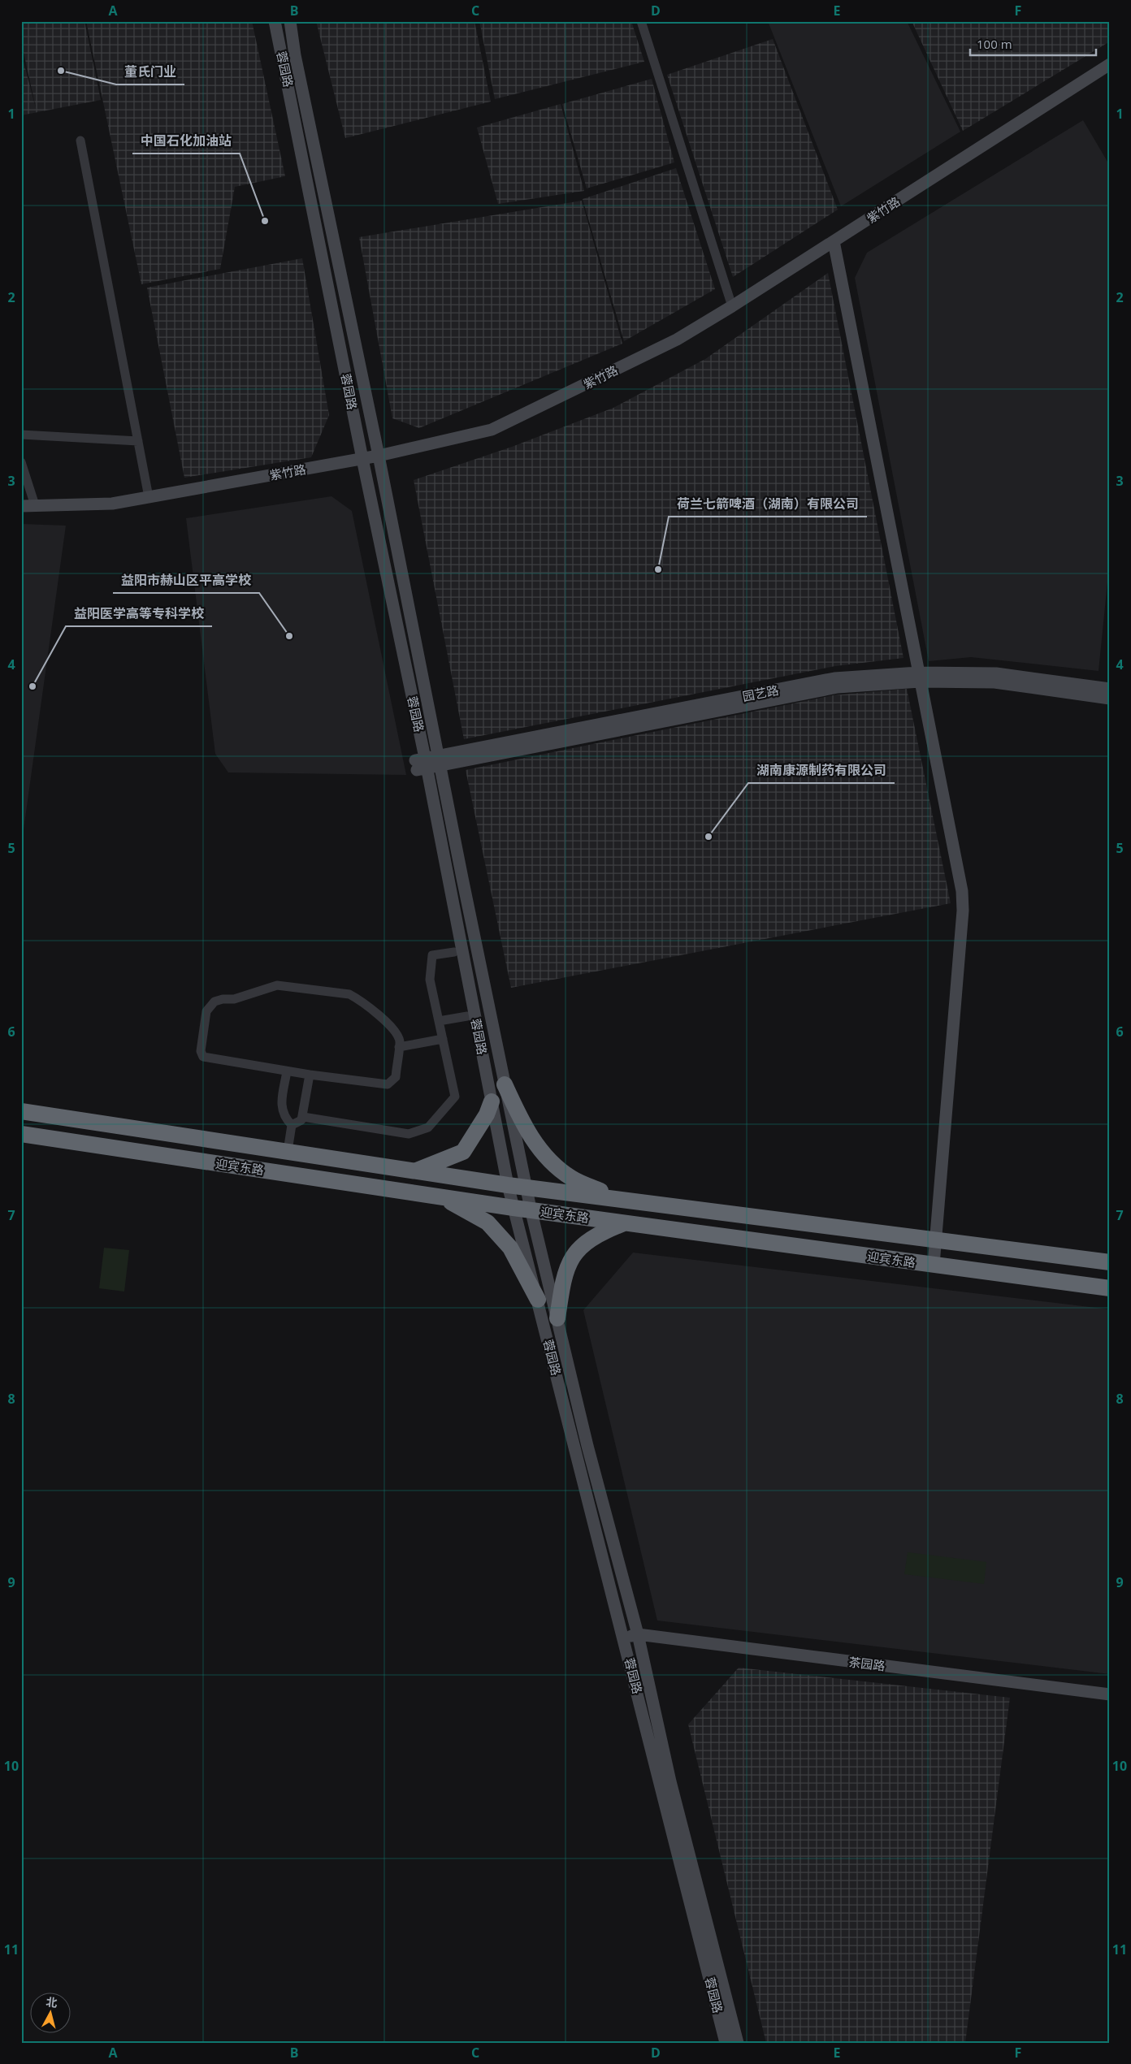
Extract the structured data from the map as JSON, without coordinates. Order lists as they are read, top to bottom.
{
  "streets": {
    "highway": ["迎宾东路"],
    "street": [
      "蓉园路",
      "紫竹路",
      "园艺路",
      "茶园路"
    ]
  },
  "crossings": [
    ["蓉园路", "紫竹路"],
    ["蓉园路", "园艺路"],
    ["蓉园路", "迎宾东路"],
    ["蓉园路", "茶园路"]
  ],
  "places": [
    "董氏门业",
    "中国石化加油站",
    "荷兰七箭啤酒（湖南）有限公司",
    "益阳市赫山区平高学校",
    "益阳医学高等专科学校",
    "湖南康源制药有限公司"
  ],
  "scale_bar": "100 m",
  "north": "top",
  "grid": {
    "columns": [
      "A",
      "B",
      "C",
      "D",
      "E",
      "F"
    ],
    "rows": [
      "1",
      "2",
      "3",
      "4",
      "5",
      "6",
      "7",
      "8",
      "9",
      "10",
      "11"
    ]
  }
}
